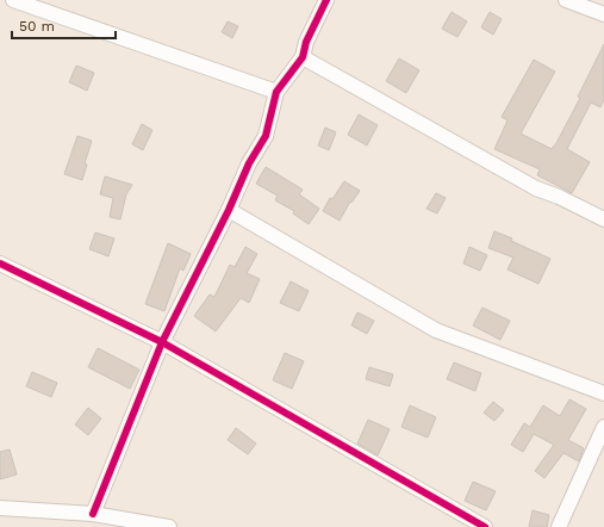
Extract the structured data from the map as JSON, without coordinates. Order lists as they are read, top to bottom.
{
  "scale_bar": "50 m"
}
